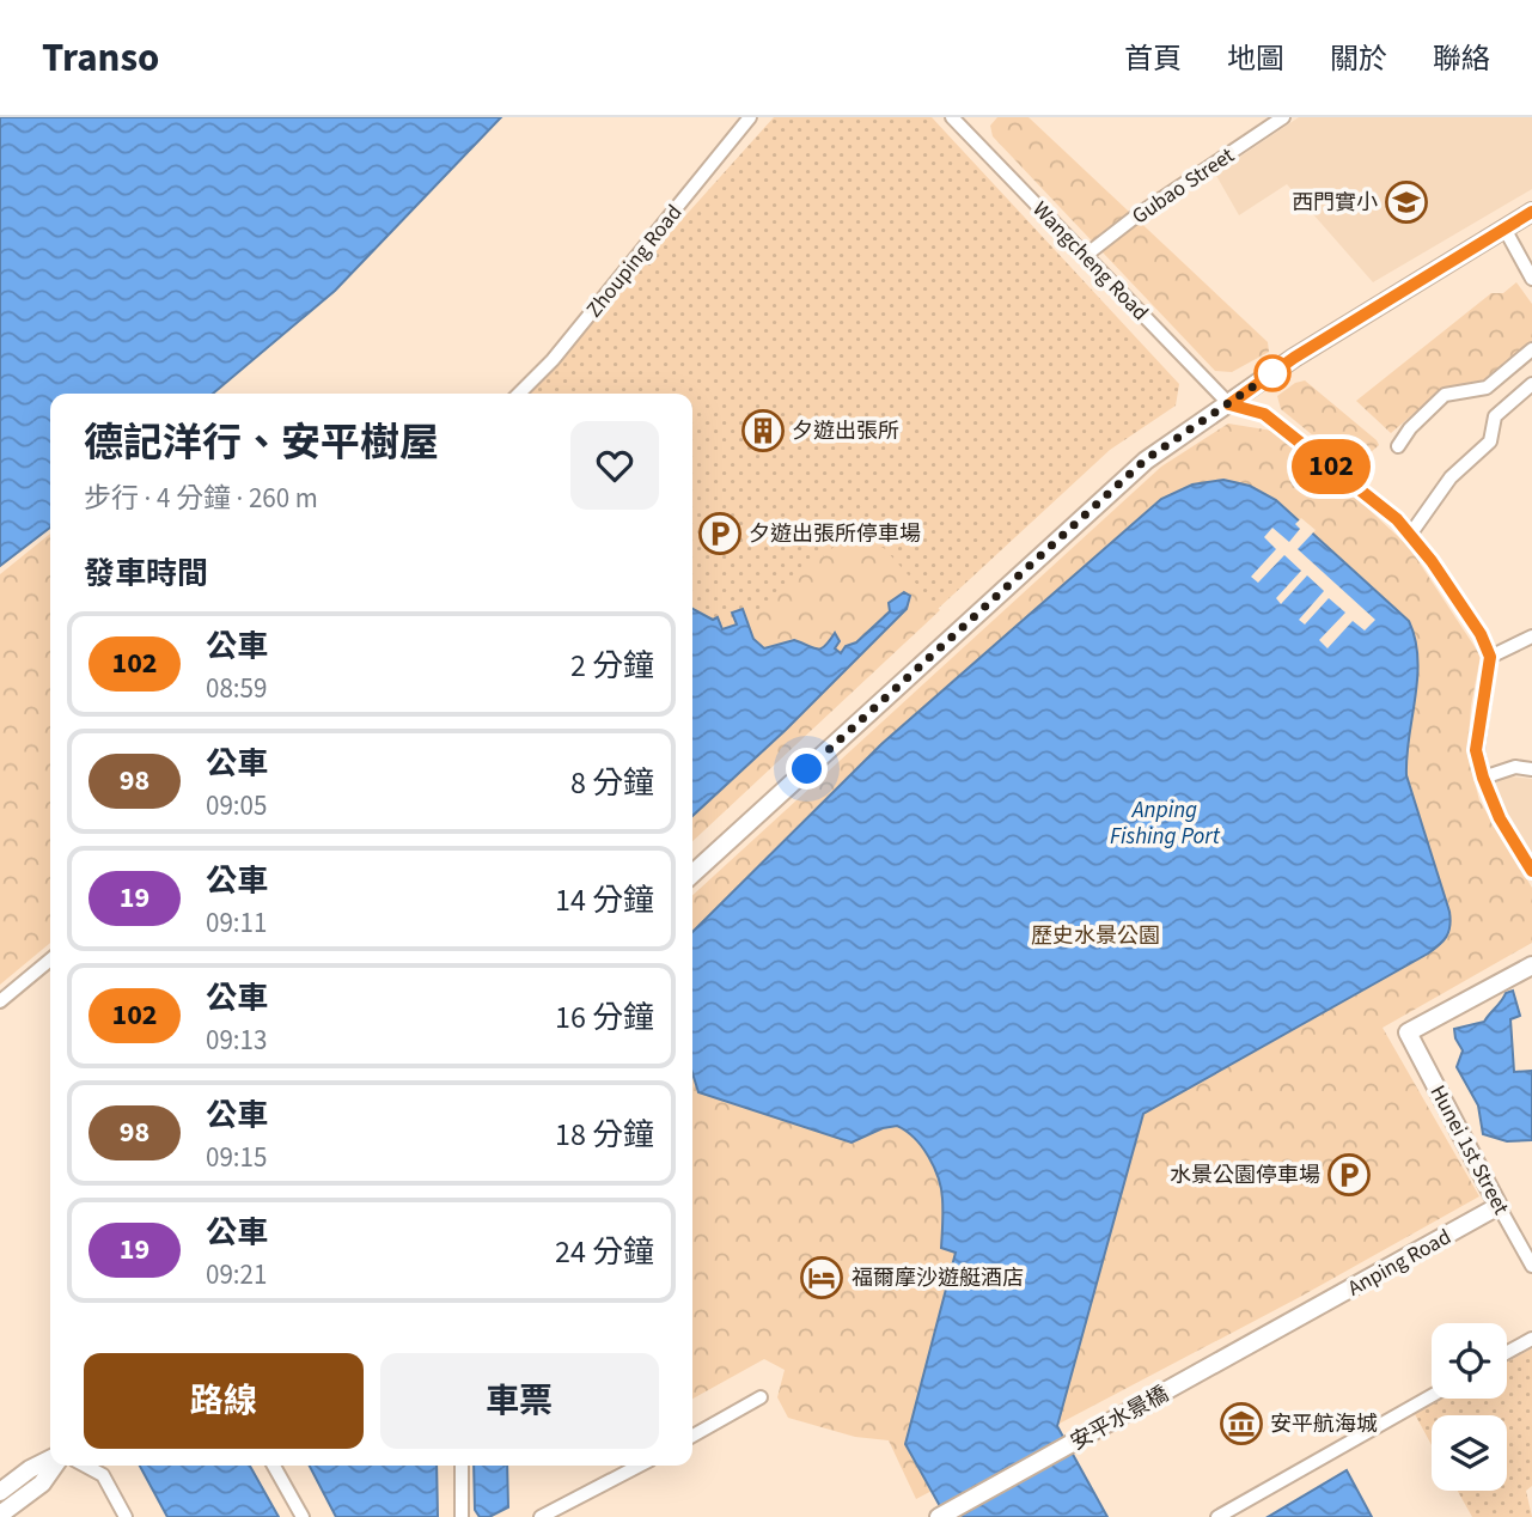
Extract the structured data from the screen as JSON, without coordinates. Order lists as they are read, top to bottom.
{
  "streets": {
    "street": [
      "Gubao Street",
      "Zhouping Road",
      "Wangcheng Road",
      "Hunei 1st Street",
      "Anping Road",
      "安平水景橋"
    ]
  },
  "crossings": [
    ["Gubao Street", "Wangcheng Road"],
    ["Hunei 1st Street", "Anping Road"],
    ["Anping Road", "安平水景橋"]
  ],
  "water": ["Anping Fishing Port"],
  "parks": ["歷史水景公園"],
  "places": {
    "school or university": ["西門實小"],
    "building": ["夕遊出張所"],
    "parking": ["夕遊出張所停車場", "水景公園停車場"],
    "hotel": ["福爾摩沙遊艇酒店"],
    "museum": ["安平航海城"]
  },
  "lines": ["bus line 102"],
  "page": {
    "header": "Transo",
    "nav": [
      "首頁",
      "地圖",
      "關於",
      "聯絡"
    ],
    "on_map": "102",
    "heading": [
      ["德記洋行、安平樹屋", "步行 · 4 分鐘 · 260 m"],
      "發車時間"
    ],
    "list": [
      {
        "mark": "102",
        "name": "公車",
        "note": "08:59",
        "value": "2 分鐘"
      },
      {
        "mark": "98",
        "name": "公車",
        "note": "09:05",
        "value": "8 分鐘"
      },
      {
        "mark": "19",
        "name": "公車",
        "note": "09:11",
        "value": "14 分鐘"
      },
      {
        "mark": "102",
        "name": "公車",
        "note": "09:13",
        "value": "16 分鐘"
      },
      {
        "mark": "98",
        "name": "公車",
        "note": "09:15",
        "value": "18 分鐘"
      },
      {
        "mark": "19",
        "name": "公車",
        "note": "09:21",
        "value": "24 分鐘"
      }
    ],
    "buttons": ["路線", "車票"]
  }
}
